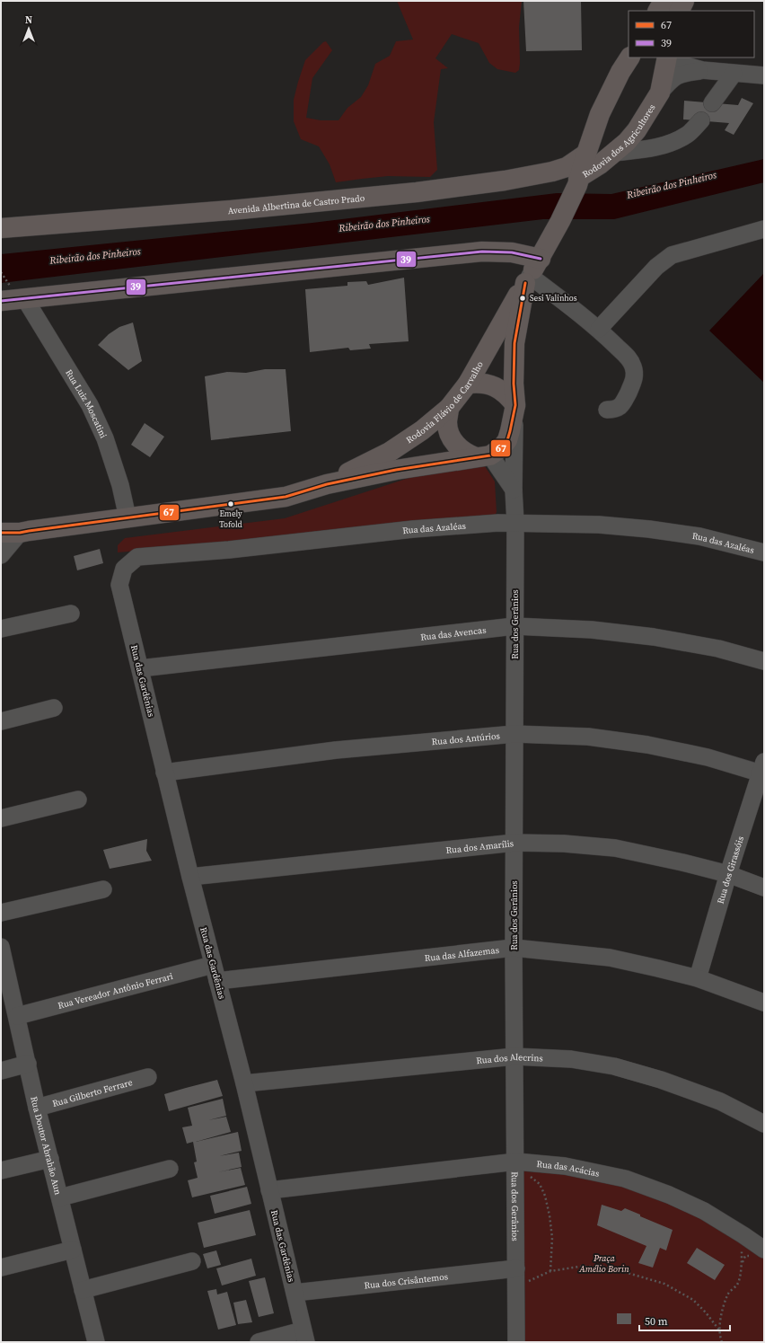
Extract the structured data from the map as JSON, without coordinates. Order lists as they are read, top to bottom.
{
  "streets": {
    "main road": ["Rodovia dos Agricultores", "Avenida Albertina de Castro Prado", "Rodovia Flávio de Carvalho"],
    "street": [
      "Rua Luiz Moscatini",
      "Rua das Azaléas",
      "Rua dos Gerânios",
      "Rua das Avencas",
      "Rua das Gardênias",
      "Rua dos Antúrios",
      "Rua dos Amarílis",
      "Rua dos Girassóis",
      "Rua das Alfazemas",
      "Rua Vereador Antônio Ferrari",
      "Rua dos Alecrins",
      "Rua Gilberto Ferrare",
      "Rua Doutor Abrahão Aun",
      "Rua das Acácias",
      "Rua dos Crisântemos"
    ]
  },
  "crossings": [
    ["Rodovia dos Agricultores", "Avenida Albertina de Castro Prado"],
    ["Rodovia dos Agricultores", "Rodovia Flávio de Carvalho"],
    ["Rodovia Flávio de Carvalho", "Rua Luiz Moscatini"],
    ["Rodovia Flávio de Carvalho", "Rua dos Gerânios"],
    ["Rua das Azaléas", "Rua dos Gerânios"],
    ["Rua das Azaléas", "Rua das Gardênias"],
    ["Rua dos Gerânios", "Rua das Avencas"],
    ["Rua dos Gerânios", "Rua dos Antúrios"],
    ["Rua dos Gerânios", "Rua dos Amarílis"],
    ["Rua dos Gerânios", "Rua das Alfazemas"],
    ["Rua dos Gerânios", "Rua dos Alecrins"],
    ["Rua dos Gerânios", "Rua das Acácias"],
    ["Rua dos Gerânios", "Rua dos Crisântemos"],
    ["Rua das Avencas", "Rua das Gardênias"],
    ["Rua das Gardênias", "Rua dos Antúrios"],
    ["Rua das Gardênias", "Rua dos Amarílis"],
    ["Rua das Gardênias", "Rua das Alfazemas"],
    ["Rua das Gardênias", "Rua Vereador Antônio Ferrari"],
    ["Rua das Gardênias", "Rua dos Alecrins"],
    ["Rua das Gardênias", "Rua das Acácias"],
    ["Rua das Gardênias", "Rua dos Crisântemos"],
    ["Rua dos Antúrios", "Rua dos Girassóis"],
    ["Rua dos Amarílis", "Rua dos Girassóis"],
    ["Rua dos Girassóis", "Rua das Alfazemas"],
    ["Rua Vereador Antônio Ferrari", "Rua Doutor Abrahão Aun"],
    ["Rua Gilberto Ferrare", "Rua Doutor Abrahão Aun"]
  ],
  "water": ["Ribeirão dos Pinheiros"],
  "parks": ["Praça Amélio Borin"],
  "places": ["Sesi Valinhos", "Emely Tofold"],
  "lines": ["transit line 39", "transit line 67"],
  "legend": ["67", "39"],
  "scale_bar": "50 m",
  "north": "top"
}
